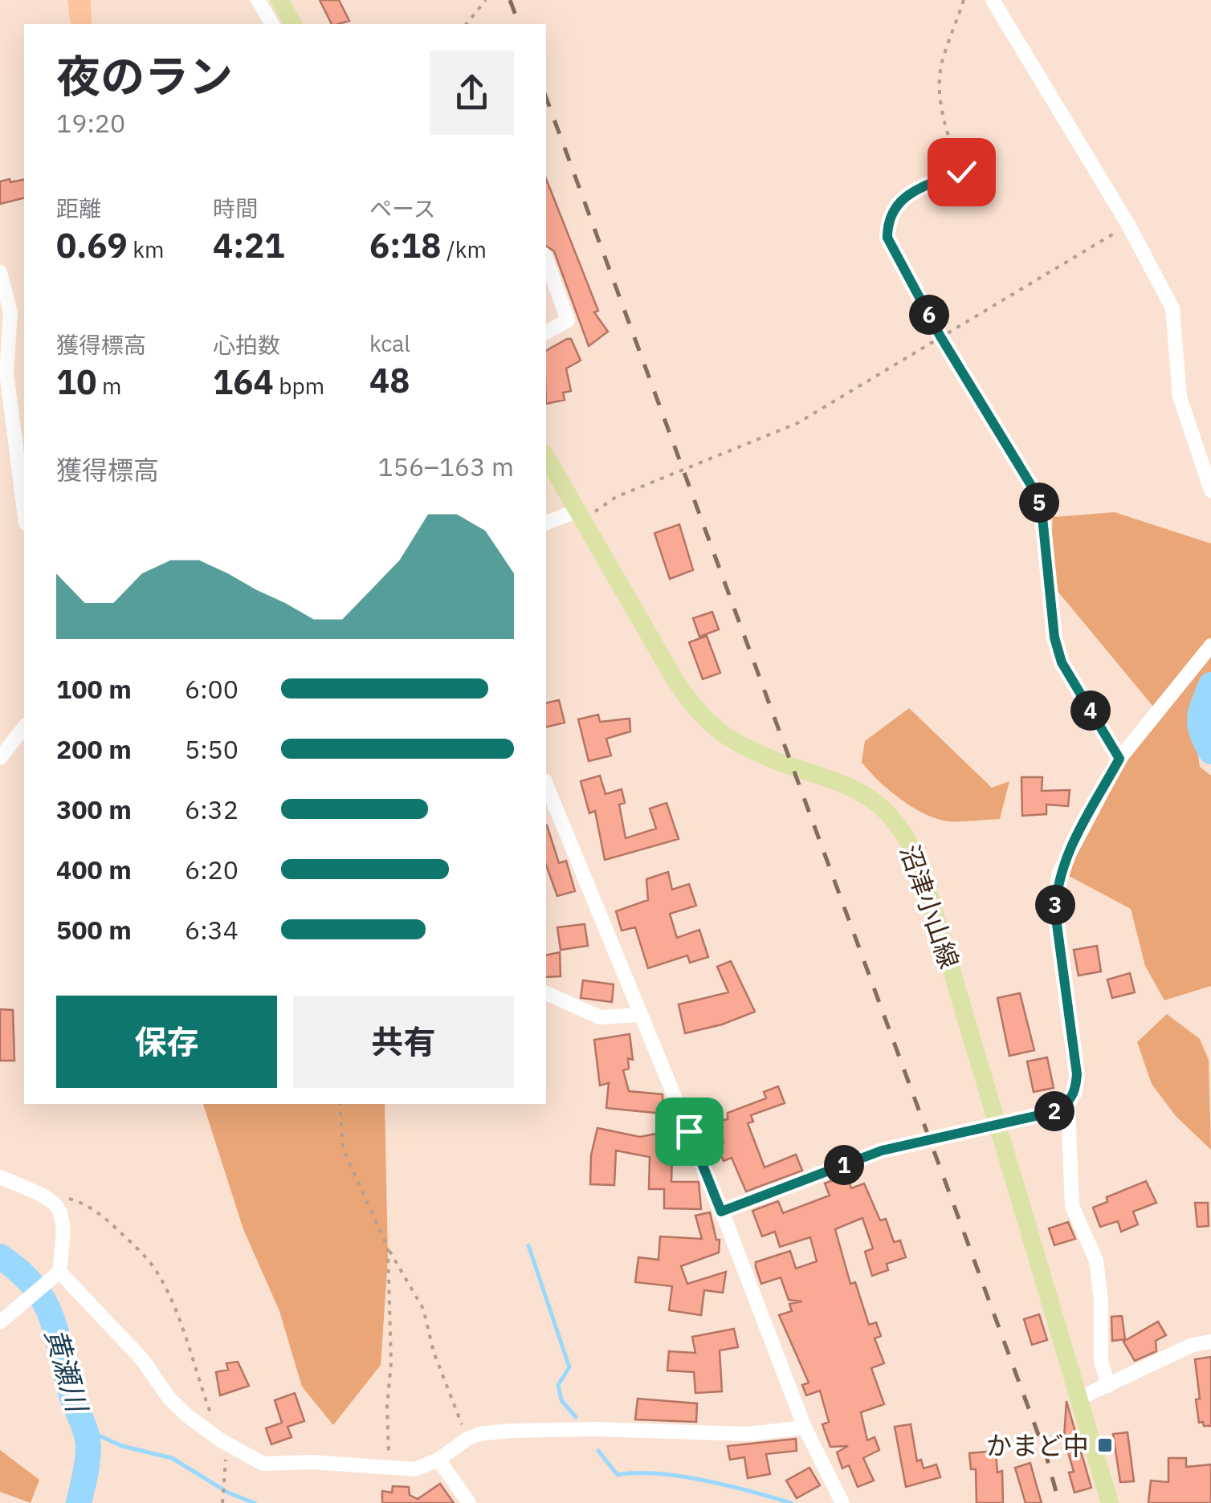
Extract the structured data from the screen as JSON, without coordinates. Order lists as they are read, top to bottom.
{
  "streets": {
    "main road": ["沼津小山線"]
  },
  "water": ["黄瀬川"],
  "places": {
    "transit": ["かまど中"]
  },
  "page": {
    "heading": ["夜のラン", "19:20"],
    "stats": [
      ["距離", "0.69 km"],
      ["時間", "4:21"],
      ["ペース", "6:18 /km"],
      ["獲得標高", "10 m"],
      ["心拍数", "164 bpm"],
      ["kcal", "48"]
    ],
    "pins": [
      "6",
      "5",
      "4",
      "3",
      "2",
      "1"
    ],
    "chart": ["獲得標高", "156–163 m"],
    "list": [
      {
        "name": "100 m",
        "note": "6:00"
      },
      {
        "name": "200 m",
        "note": "5:50"
      },
      {
        "name": "300 m",
        "note": "6:32"
      },
      {
        "name": "400 m",
        "note": "6:20"
      },
      {
        "name": "500 m",
        "note": "6:34"
      }
    ],
    "buttons": ["保存", "共有"]
  }
}
